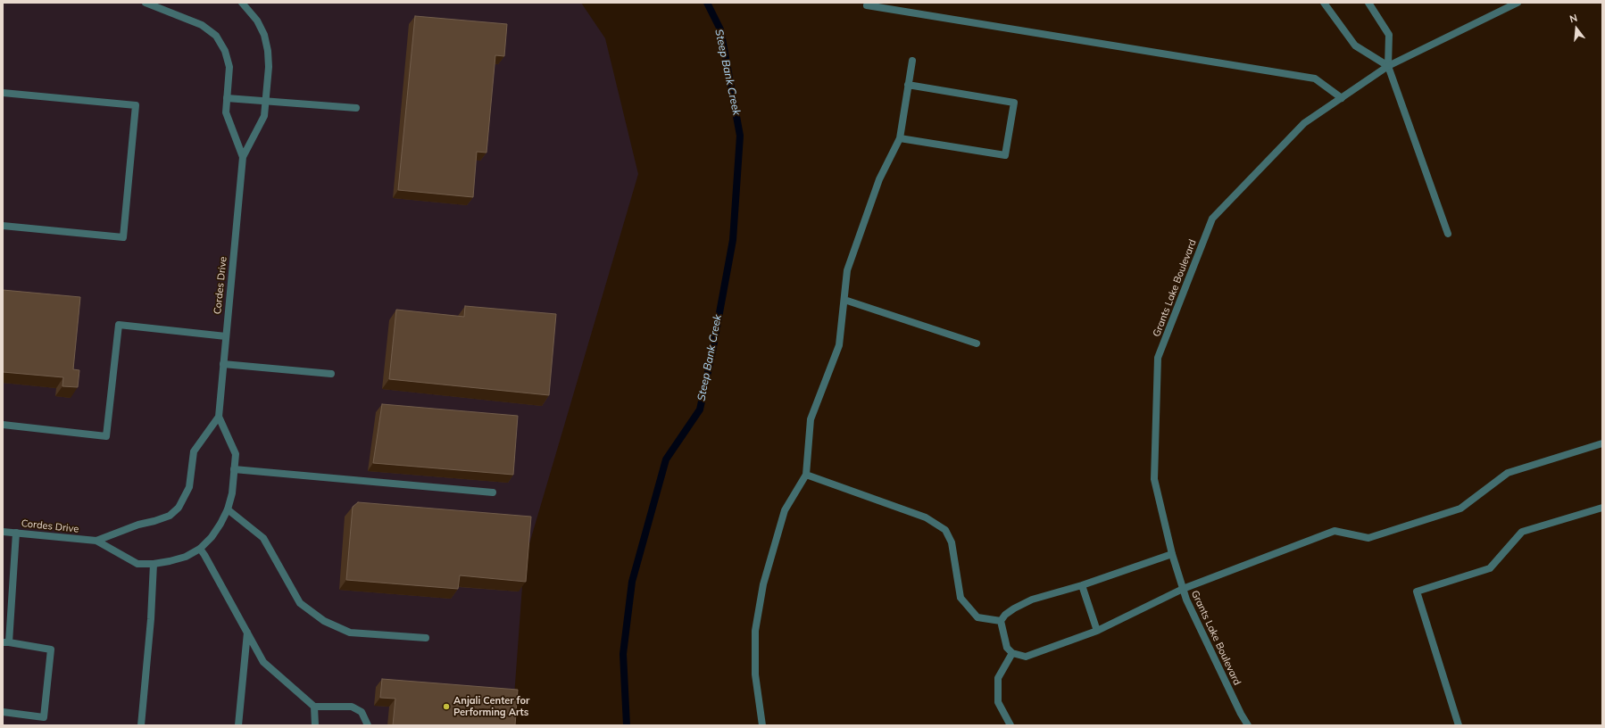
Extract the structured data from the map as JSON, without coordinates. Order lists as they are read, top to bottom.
{
  "streets": {
    "street": ["Cordes Drive", "Grants Lake Boulevard"]
  },
  "water": ["Steep Bank Creek"],
  "places": ["Anjali Center for Performing Arts"],
  "north": "top"
}
